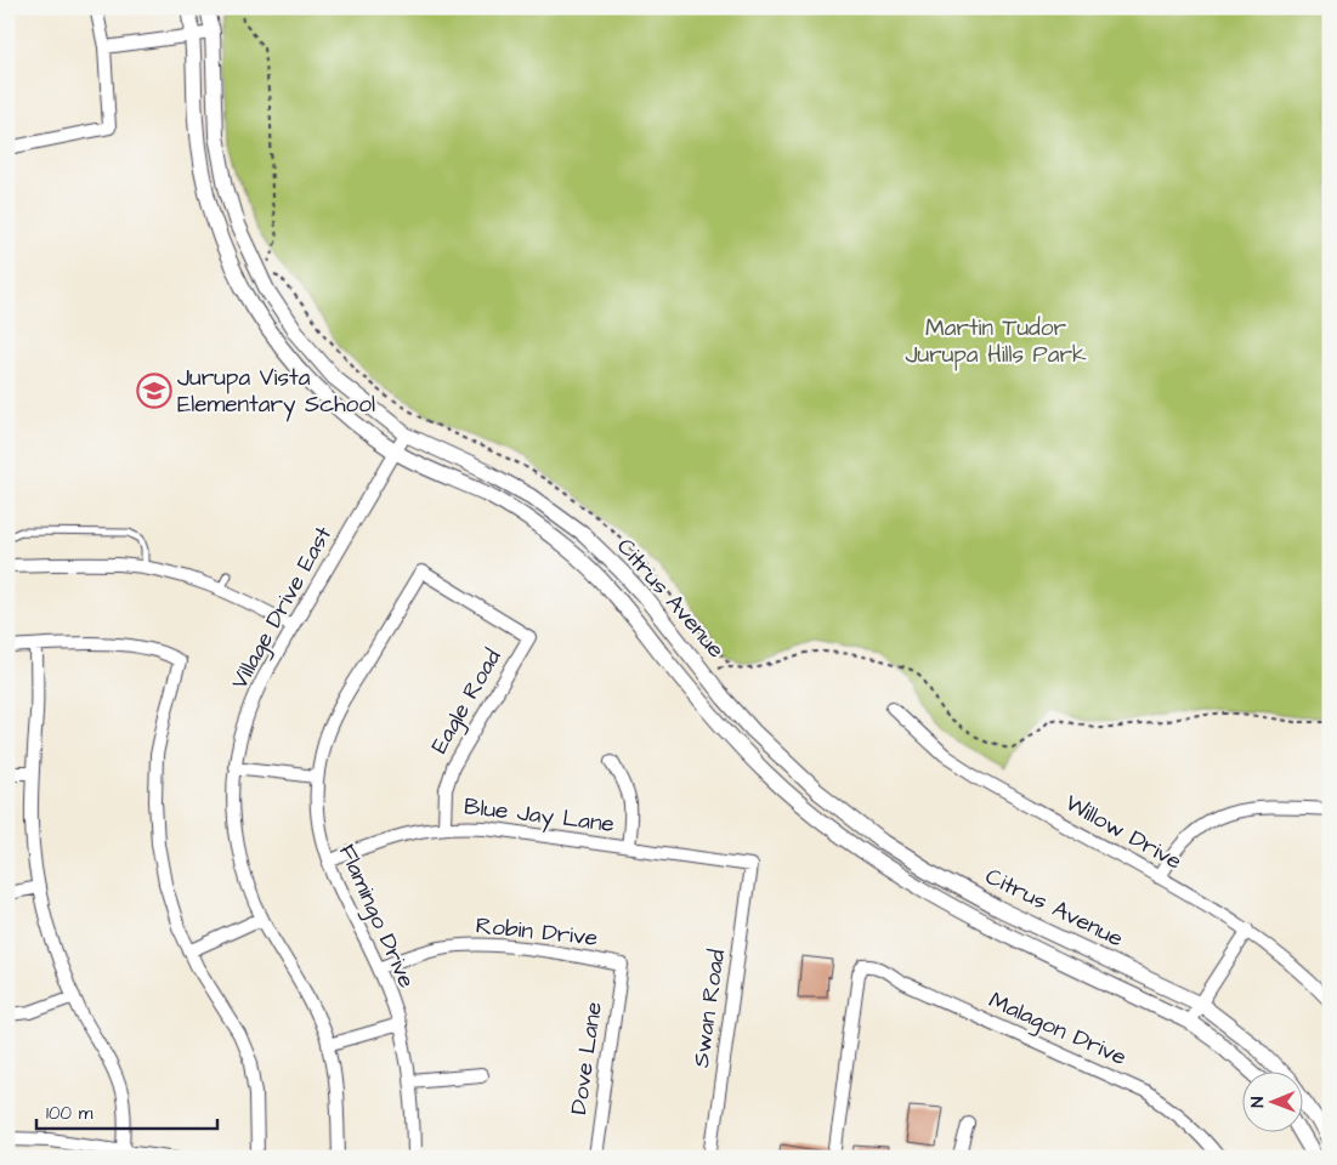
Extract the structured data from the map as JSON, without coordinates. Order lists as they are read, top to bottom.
{
  "streets": {
    "street": [
      "Citrus Avenue",
      "Village Drive East",
      "Eagle Road",
      "Blue Jay Lane",
      "Willow Drive",
      "Flamingo Drive",
      "Robin Drive",
      "Swan Road",
      "Malagon Drive",
      "Dove Lane"
    ]
  },
  "crossings": [
    ["Citrus Avenue", "Village Drive East"],
    ["Eagle Road", "Blue Jay Lane"],
    ["Eagle Road", "Flamingo Drive"],
    ["Blue Jay Lane", "Flamingo Drive"],
    ["Blue Jay Lane", "Swan Road"],
    ["Flamingo Drive", "Robin Drive"],
    ["Robin Drive", "Dove Lane"]
  ],
  "parks": ["Martin Tudor Jurupa Hills Park"],
  "places": {
    "school or university": ["Jurupa Vista Elementary School"]
  },
  "scale_bar": "100 m",
  "north": "left"
}
